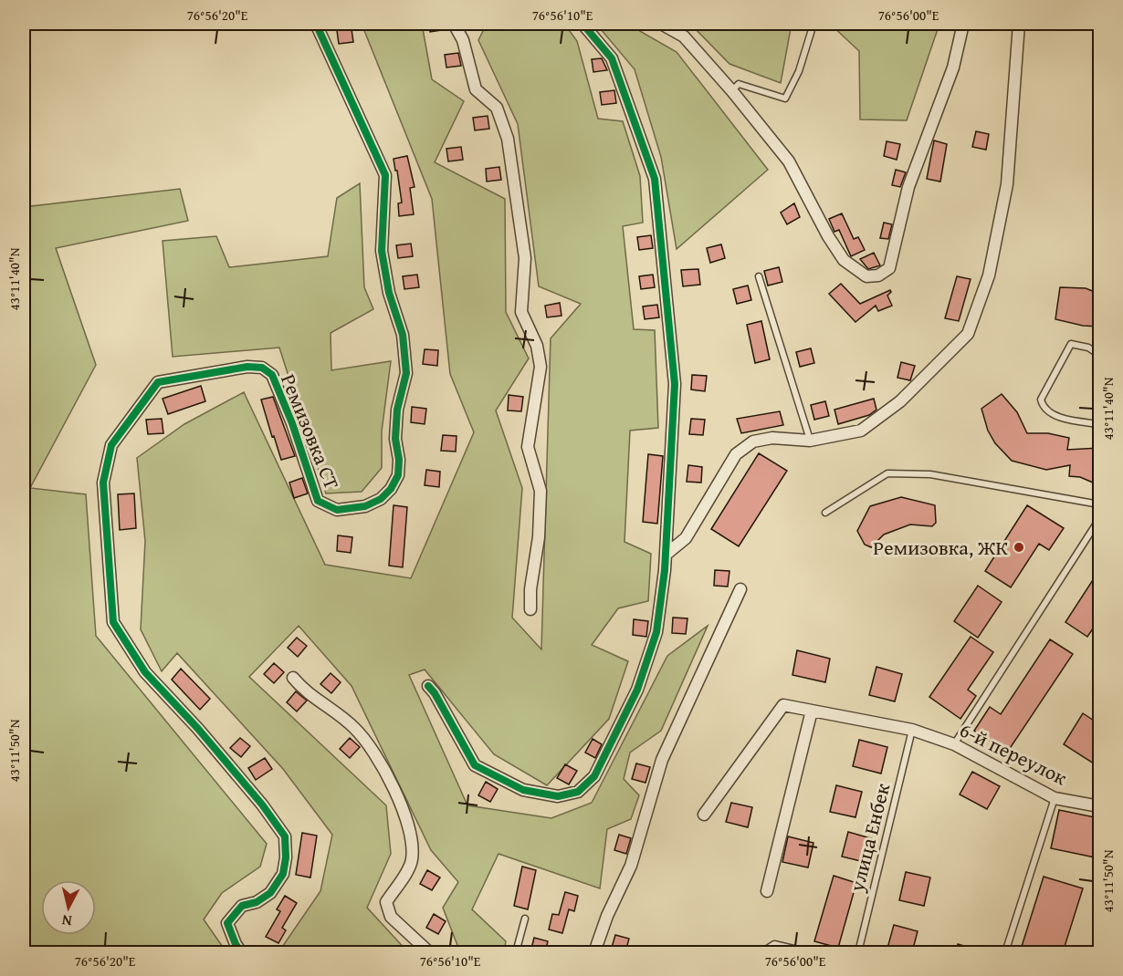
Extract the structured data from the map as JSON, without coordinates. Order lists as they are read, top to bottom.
{
  "streets": {
    "street": ["Ремизовка СТ", "6-й переулок"],
    "lane": ["улица Енбек"]
  },
  "crossings": [
    ["6-й переулок", "улица Енбек"]
  ],
  "places": ["Ремизовка, ЖК"],
  "north": "bottom",
  "coordinates": [
    "76°56'20\"E",
    "76°56'10\"E",
    "76°56'00\"E",
    "43°11'40\"N",
    "43°11'50\"N"
  ]
}
